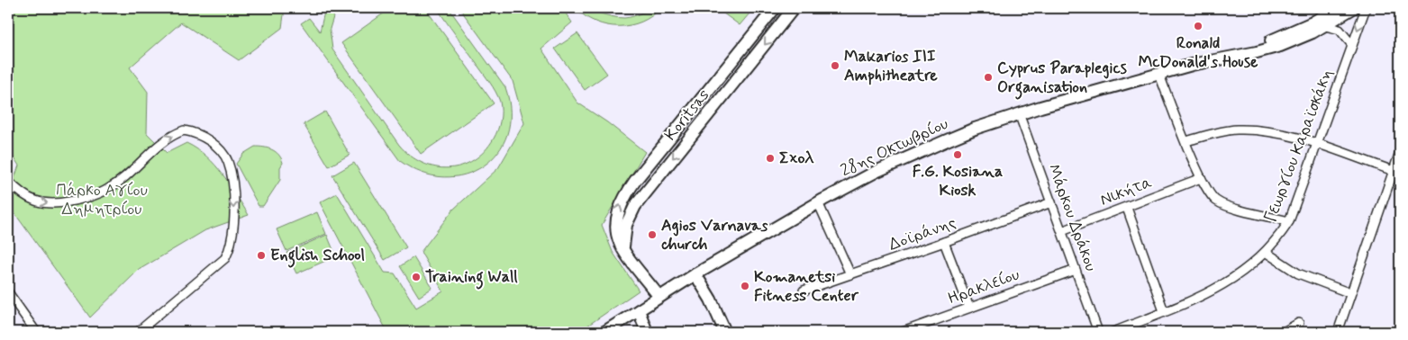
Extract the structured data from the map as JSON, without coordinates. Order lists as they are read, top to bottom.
{
  "streets": {
    "street": [
      "Koritsas",
      "Γεωργίου Καραϊσκάκη",
      "28ης Οκτωβρίου",
      "Νικήτα",
      "Μάρκου Δράκου",
      "Δοϊράνης",
      "Ηρακλείου"
    ]
  },
  "crossings": [
    ["Koritsas", "28ης Οκτωβρίου"],
    ["28ης Οκτωβρίου", "Μάρκου Δράκου"],
    ["Νικήτα", "Μάρκου Δράκου"],
    ["Μάρκου Δράκου", "Δοϊράνης"],
    ["Μάρκου Δράκου", "Ηρακλείου"]
  ],
  "parks": ["Πάρκο Αγίου Δημητρίου"],
  "places": [
    "Ronald McDonald's House",
    "Makarios III Amphitheatre",
    "Cyprus Paraplegics Organisation",
    "F.G. Kosiana Kiosk",
    "Σχολ",
    "Agios Varnavas church",
    "English School",
    "Training Wall",
    "Komanetsi Fitness Center"
  ]
}
